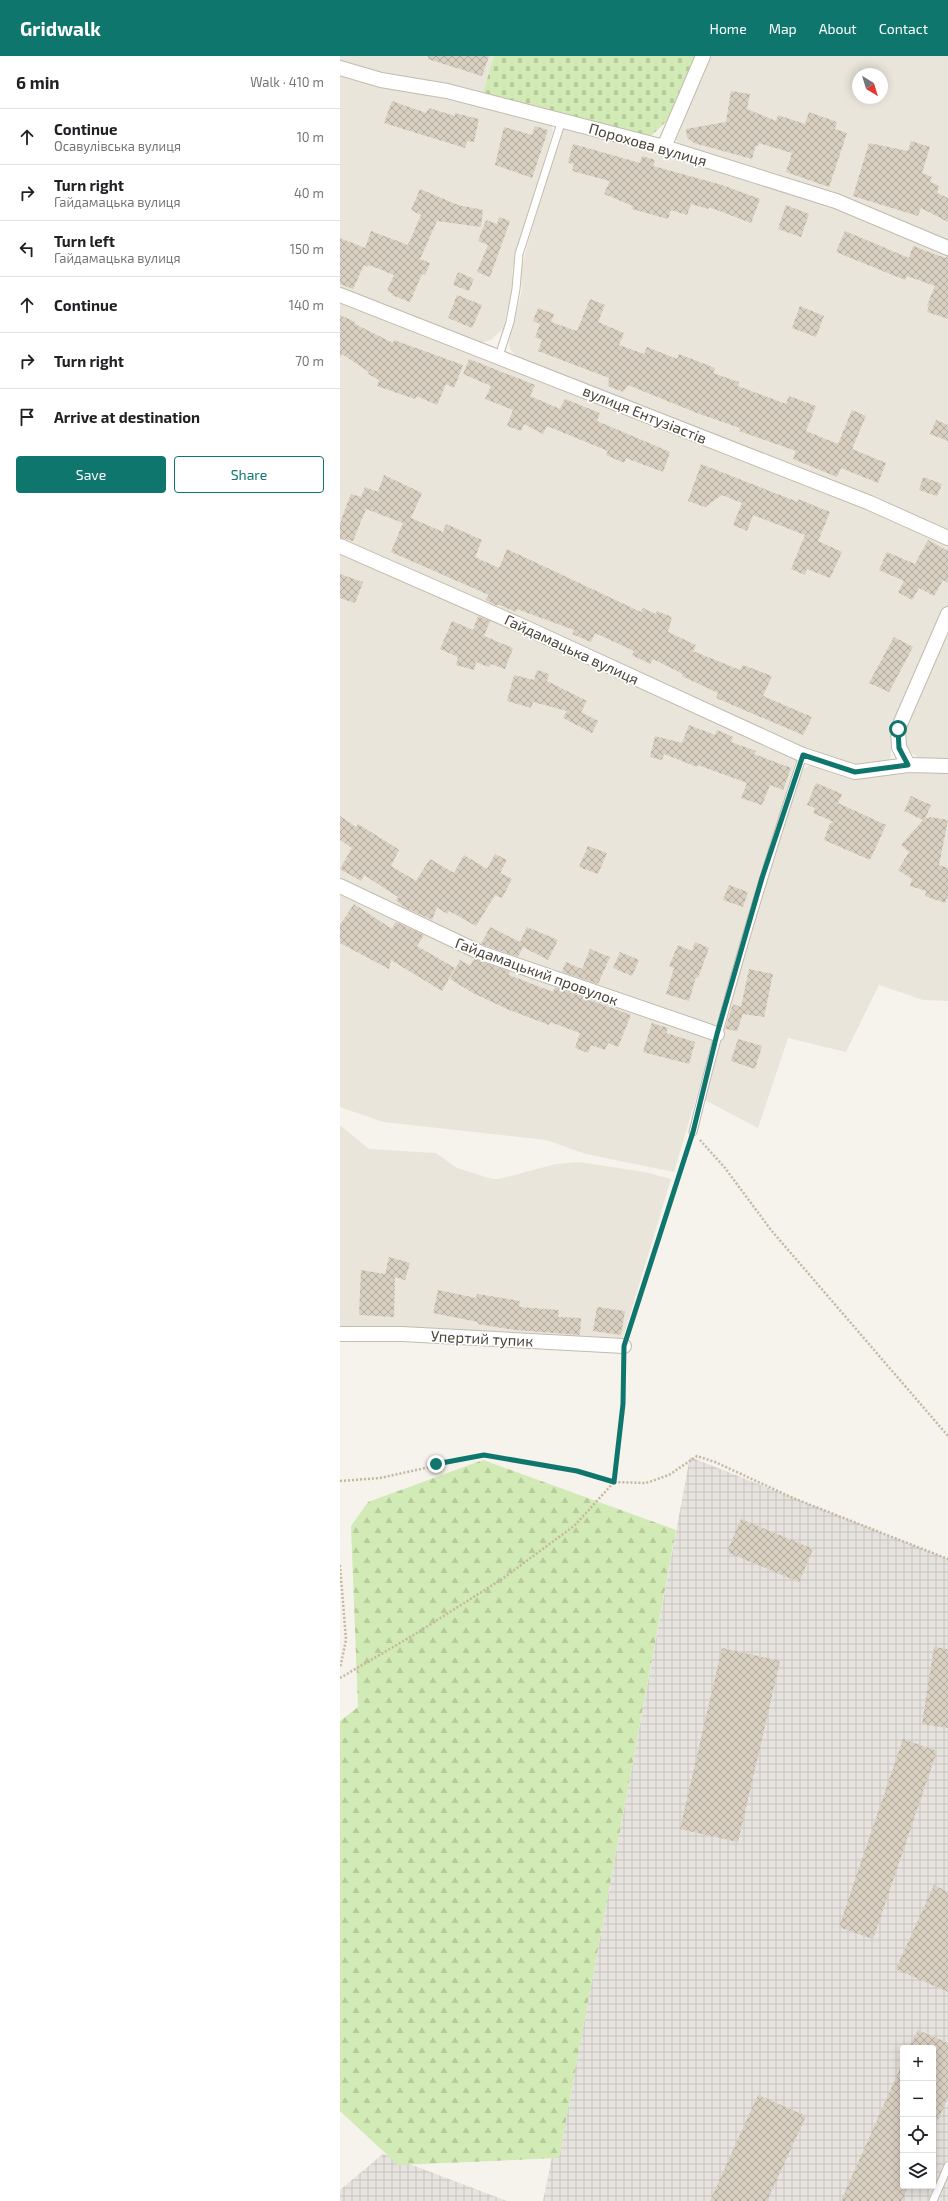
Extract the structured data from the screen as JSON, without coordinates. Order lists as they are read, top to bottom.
{
  "streets": {
    "street": [
      "Порохова вулиця",
      "вулиця Ентузіастів",
      "Гайдамацька вулиця",
      "Гайдамацький провулок",
      "Упертий тупик"
    ]
  },
  "north": "bottom right",
  "page": {
    "header": "Gridwalk",
    "nav": [
      "Home",
      "Map",
      "About",
      "Contact"
    ],
    "heading": ["6 min", "Walk · 410 m"],
    "list": [
      ["Continue", "Осавулівська вулиця", "10 m"],
      ["Turn right", "Гайдамацька вулиця", "40 m"],
      ["Turn left", "Гайдамацька вулиця", "150 m"],
      ["Continue", "140 m"],
      ["Turn right", "70 m"],
      "Arrive at destination"
    ],
    "buttons": ["Save", "Share"],
    "map_buttons": ["+", "−"]
  }
}
